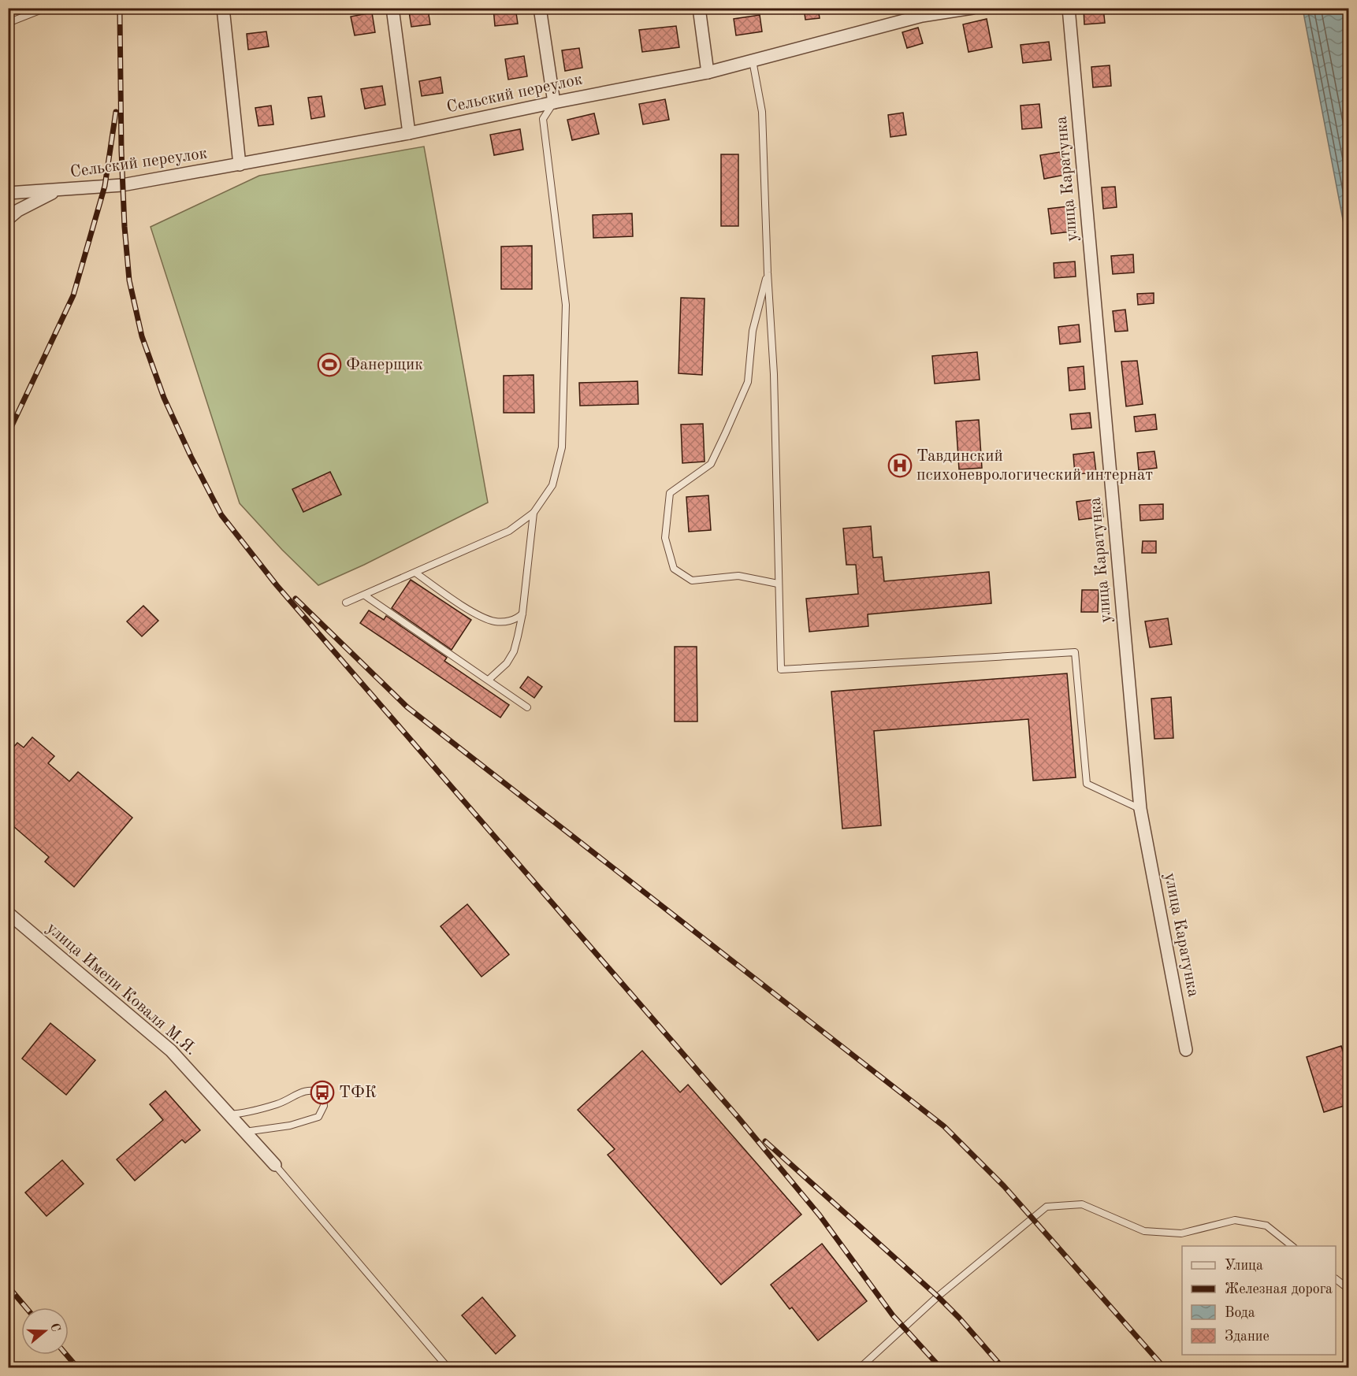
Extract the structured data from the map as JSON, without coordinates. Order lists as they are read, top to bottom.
{
  "streets": {
    "street": ["Сельский переулок", "улица Каратунка", "улица Имени Коваля М.Я."]
  },
  "places": {
    "sports": ["Фанерщик"],
    "hospital": ["Тавдинский психоневрологический интернат"],
    "bus stop": ["ТФК"]
  },
  "legend": [
    "Улица",
    "Железная дорога",
    "Вода",
    "Здание"
  ],
  "north": "right"
}
